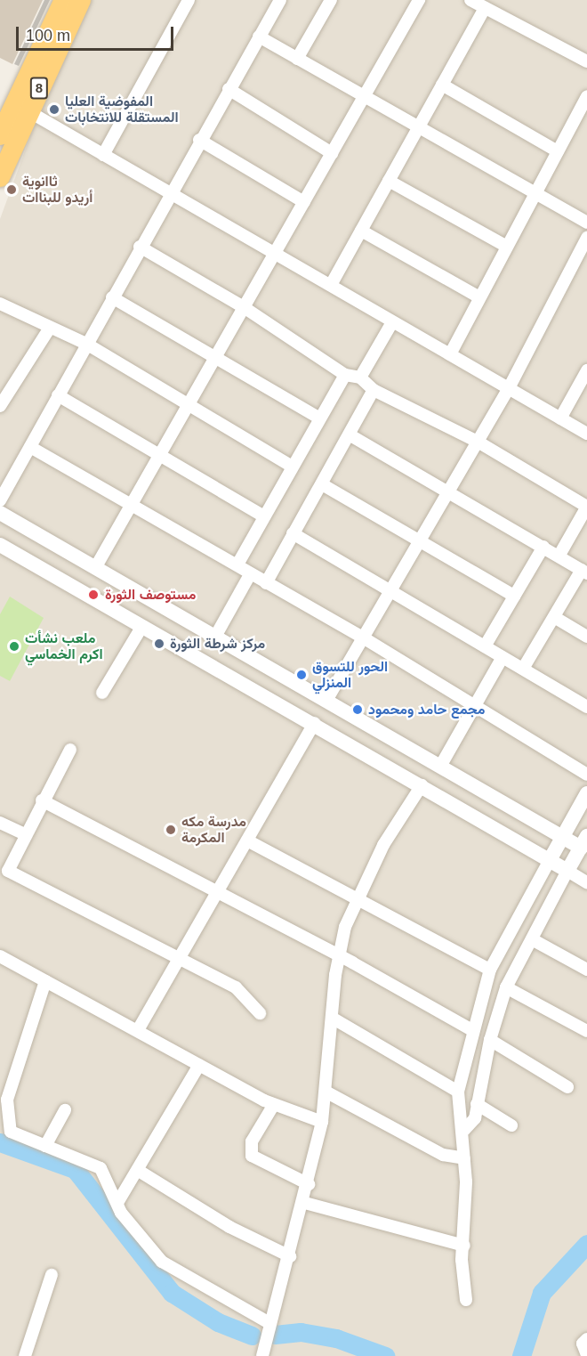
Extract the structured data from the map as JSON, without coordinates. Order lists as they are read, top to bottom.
{
  "streets": {
    "highway": ["8"]
  },
  "places": [
    "المفوضية العليا المستقلة للانتخابات",
    "ثاانوية أريدو للبناات",
    "مستوصف الثورة",
    "مركز شرطة الثورة",
    "ملعب نشأت اكرم الخماسي",
    "الحور للتسوق المنزلي",
    "مجمع حامد ومحمود",
    "مدرسة مكه المكرمة"
  ],
  "scale_bar": "100 m"
}
